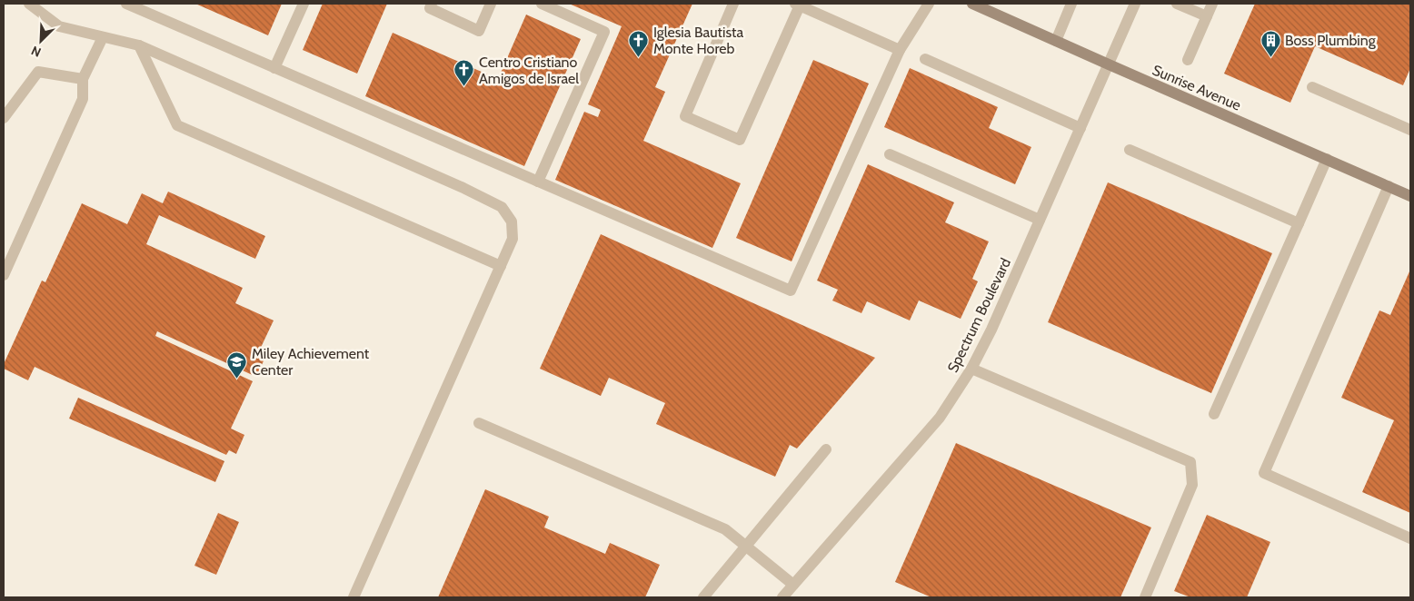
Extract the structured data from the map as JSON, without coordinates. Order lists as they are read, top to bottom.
{
  "streets": {
    "street": ["Sunrise Avenue", "Spectrum Boulevard"]
  },
  "crossings": [
    ["Sunrise Avenue", "Spectrum Boulevard"]
  ],
  "places": {
    "church": ["Iglesia Bautista Monte Horeb", "Centro Cristiano Amigos de Israel"],
    "building": ["Boss Plumbing"],
    "school or university": ["Miley Achievement Center"]
  },
  "north": "bottom left"
}
